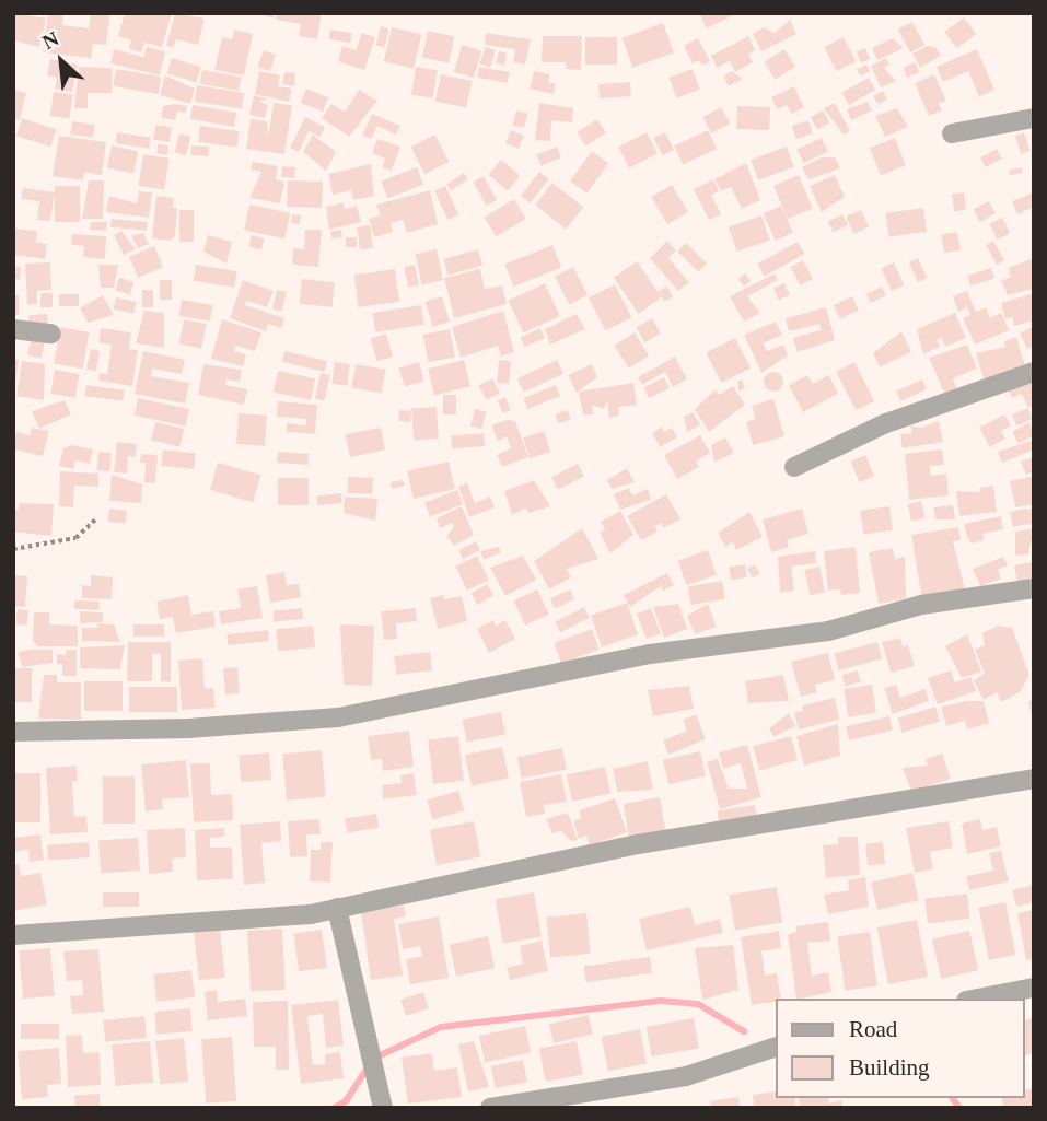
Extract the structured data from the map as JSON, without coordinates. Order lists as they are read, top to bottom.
{
  "legend": ["Road", "Building"],
  "north": "top left"
}
